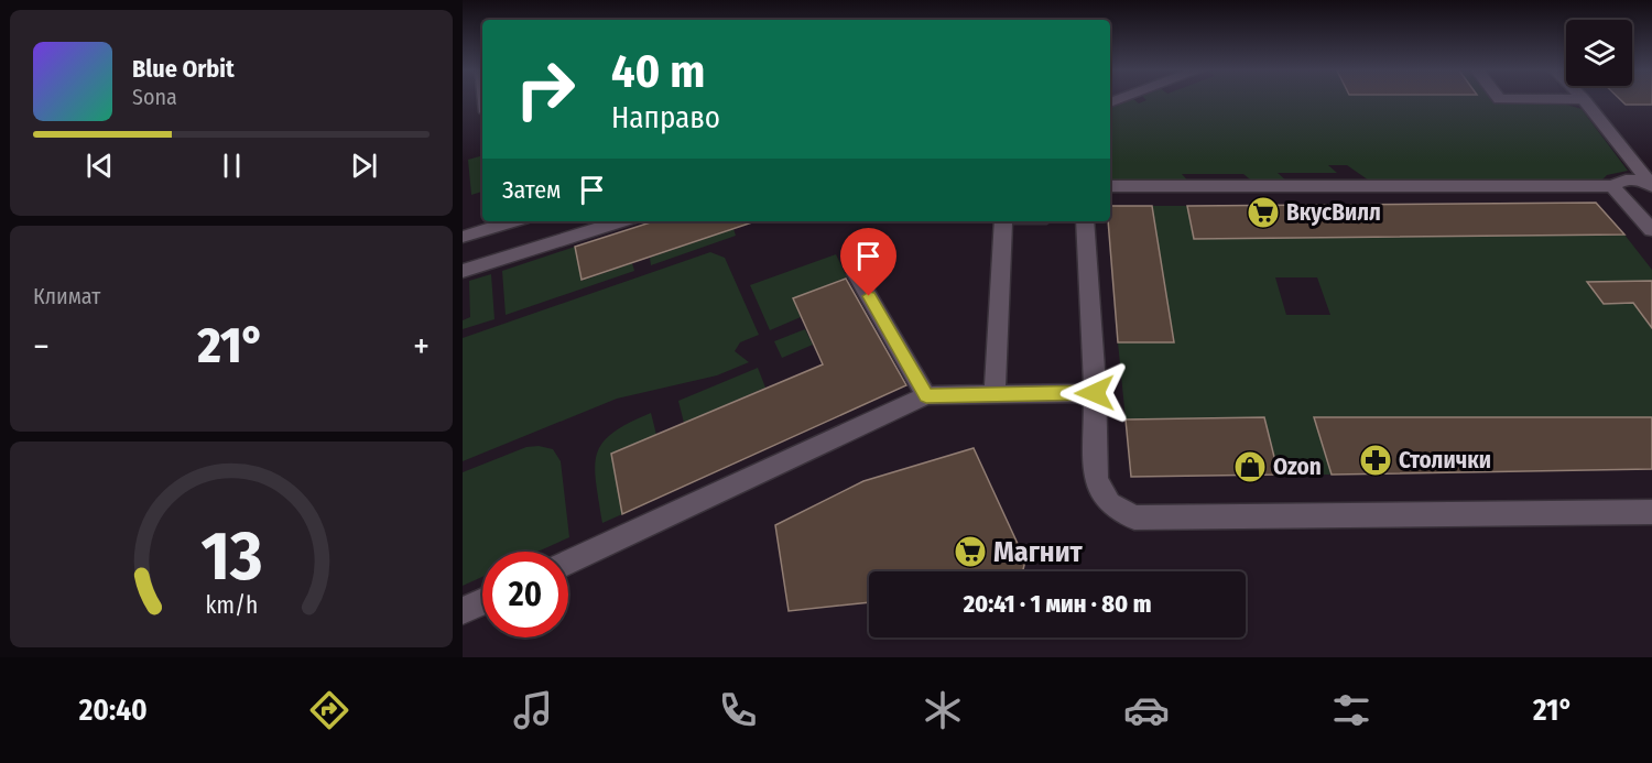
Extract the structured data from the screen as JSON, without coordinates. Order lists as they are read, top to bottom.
{
  "places": {
    "supermarket": ["ВкусВилл", "Магнит"],
    "pharmacy": ["Столички"],
    "shop": ["Ozon"]
  },
  "page": {
    "turn": ["40 m", "Направо"],
    "song": ["Blue Orbit", "Sona"],
    "then": "Затем",
    "tile": "Климат",
    "heat": ["−", "21°", "+"],
    "limit": "20",
    "trip": "20:41 · 1 мин · 80 m",
    "tabs": ["20:40", "21°"],
    "gauge": ["13", "km/h"]
  }
}
